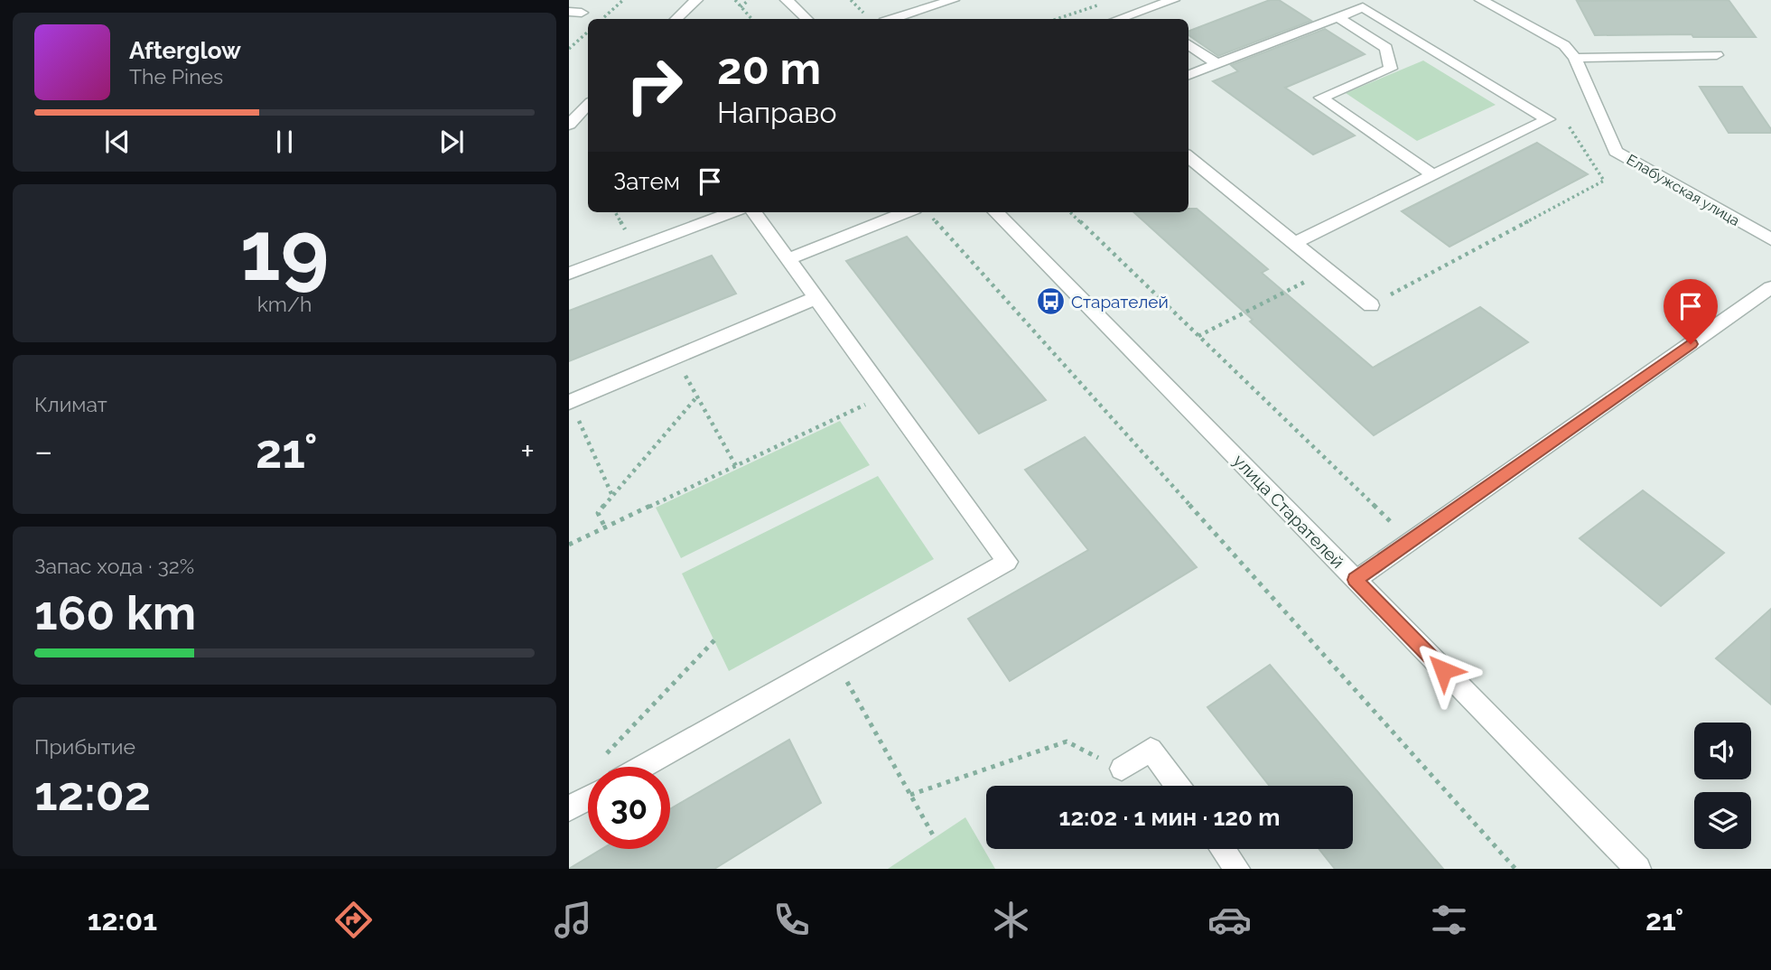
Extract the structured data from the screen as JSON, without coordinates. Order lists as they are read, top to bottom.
{
  "streets": {
    "street": ["Елабужская улица", "улица Старателей"]
  },
  "places": {
    "bus stop": ["Старателей"]
  },
  "page": {
    "turn": ["20 m", "Направо"],
    "song": ["Afterglow", "The Pines"],
    "then": "Затем",
    "tile": [
      ["19", "km/h"],
      "Климат",
      ["Запас хода · 32%", "160 km"],
      ["Прибытие", "12:02"]
    ],
    "heat": ["−", "21°", "+"],
    "limit": "30",
    "trip": "12:02 · 1 мин · 120 m",
    "tabs": ["12:01", "21°"]
  }
}
